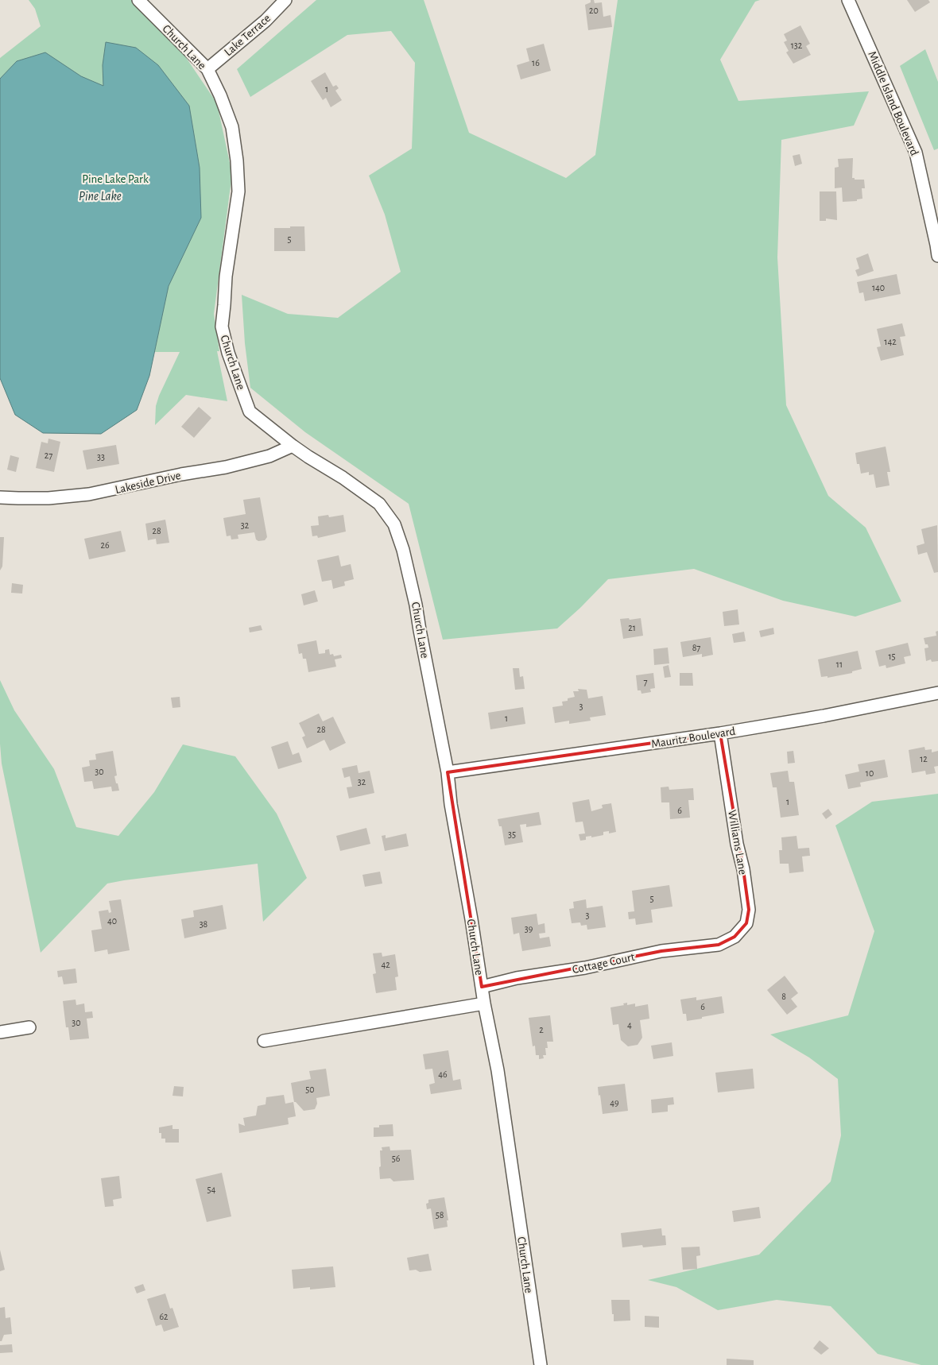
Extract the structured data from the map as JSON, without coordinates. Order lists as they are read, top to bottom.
{
  "streets": {
    "street": [
      "Lake Terrace",
      "Church Lane",
      "Middle Island Boulevard",
      "Lakeside Drive",
      "Mauritz Boulevard",
      "Williams Lane",
      "Cottage Court"
    ]
  },
  "crossings": [
    ["Lake Terrace", "Church Lane"],
    ["Church Lane", "Lakeside Drive"],
    ["Church Lane", "Mauritz Boulevard"],
    ["Church Lane", "Cottage Court"],
    ["Mauritz Boulevard", "Williams Lane"],
    ["Williams Lane", "Cottage Court"]
  ],
  "water": ["Pine Lake"],
  "parks": ["Pine Lake Park"],
  "house_numbers": [
    "20",
    "132",
    "16",
    "1",
    "5",
    "140",
    "142",
    "27",
    "33",
    "32",
    "28",
    "26",
    "21",
    "87",
    "15",
    "11",
    "7",
    "3",
    "1",
    "28",
    "12",
    "30",
    "10",
    "32",
    "1",
    "6",
    "35",
    "5",
    "3",
    "40",
    "38",
    "39",
    "42",
    "8",
    "6",
    "30",
    "4",
    "2",
    "46",
    "50",
    "49",
    "56",
    "54",
    "58",
    "62"
  ]
}
